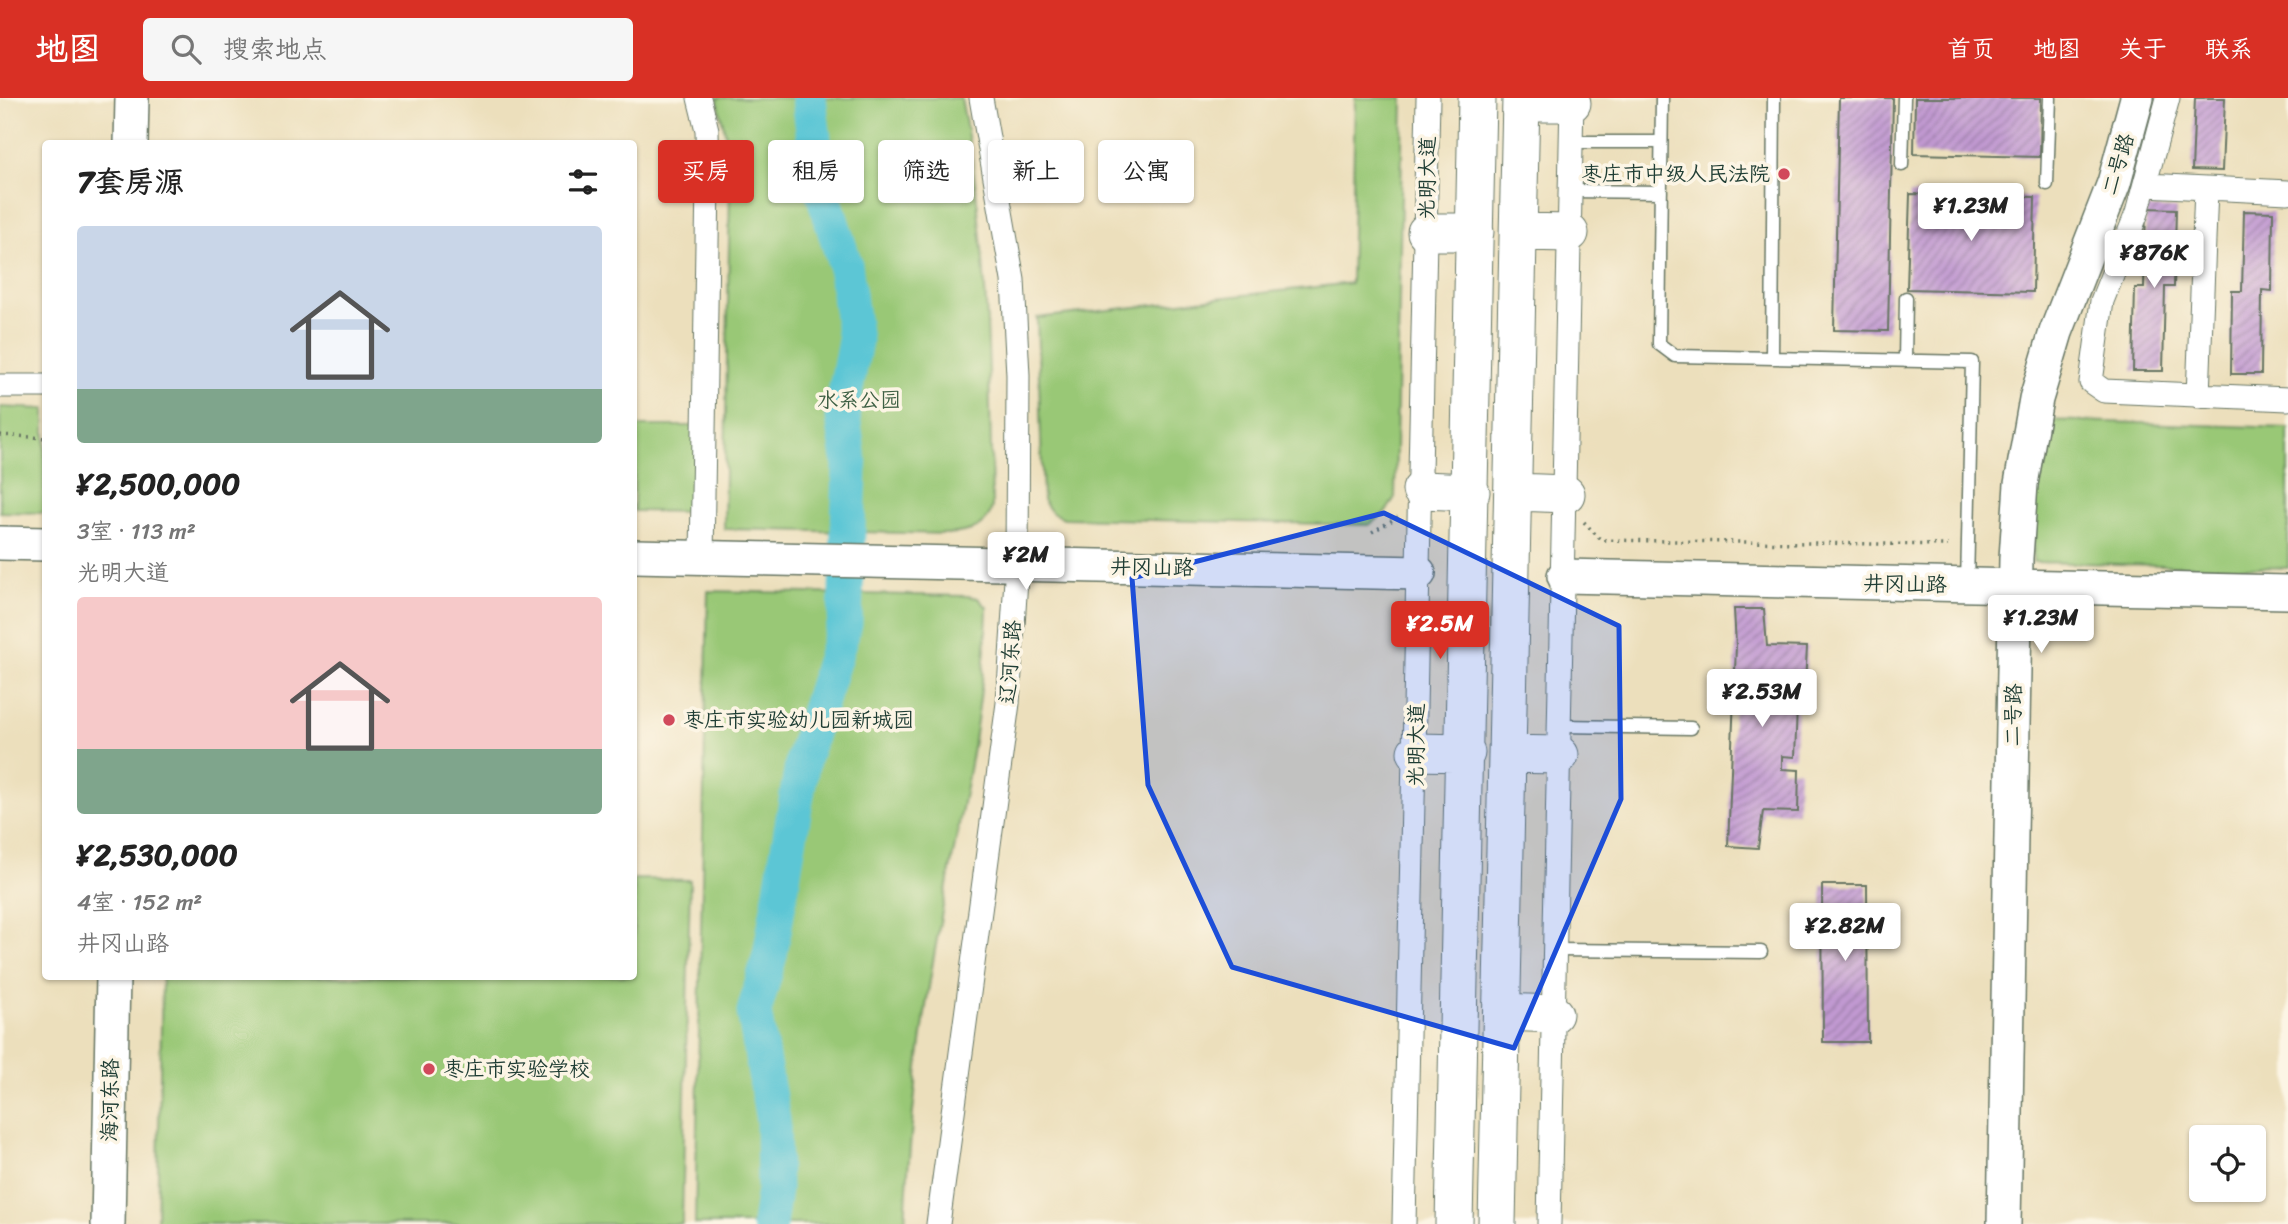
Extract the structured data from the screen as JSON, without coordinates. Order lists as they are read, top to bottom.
{
  "streets": {
    "street": [
      "二号路",
      "光明大道",
      "井冈山路",
      "辽河东路",
      "海河东路"
    ]
  },
  "crossings": [
    ["二号路", "井冈山路"],
    ["光明大道", "井冈山路"],
    ["井冈山路", "辽河东路"]
  ],
  "parks": ["水系公园"],
  "places": ["枣庄市中级人民法院", "枣庄市实验幼儿园新城园", "枣庄市实验学校"],
  "page": {
    "header": "地图",
    "search": "搜索地点",
    "nav": [
      "首页",
      "地图",
      "关于",
      "联系"
    ],
    "chip": [
      "买房",
      "租房",
      "筛选",
      "新上",
      "公寓"
    ],
    "heading": "7套房源",
    "price": [
      "¥1.23M",
      "¥876K",
      "¥2M",
      "¥1.23M",
      "¥2.5M",
      "¥2.53M",
      "¥2.82M"
    ],
    "list": [
      {
        "name": "¥2,500,000",
        "note": "3室 · 113 m² · 光明大道"
      },
      {
        "name": "¥2,530,000",
        "note": "4室 · 152 m² · 井冈山路"
      }
    ]
  }
}
